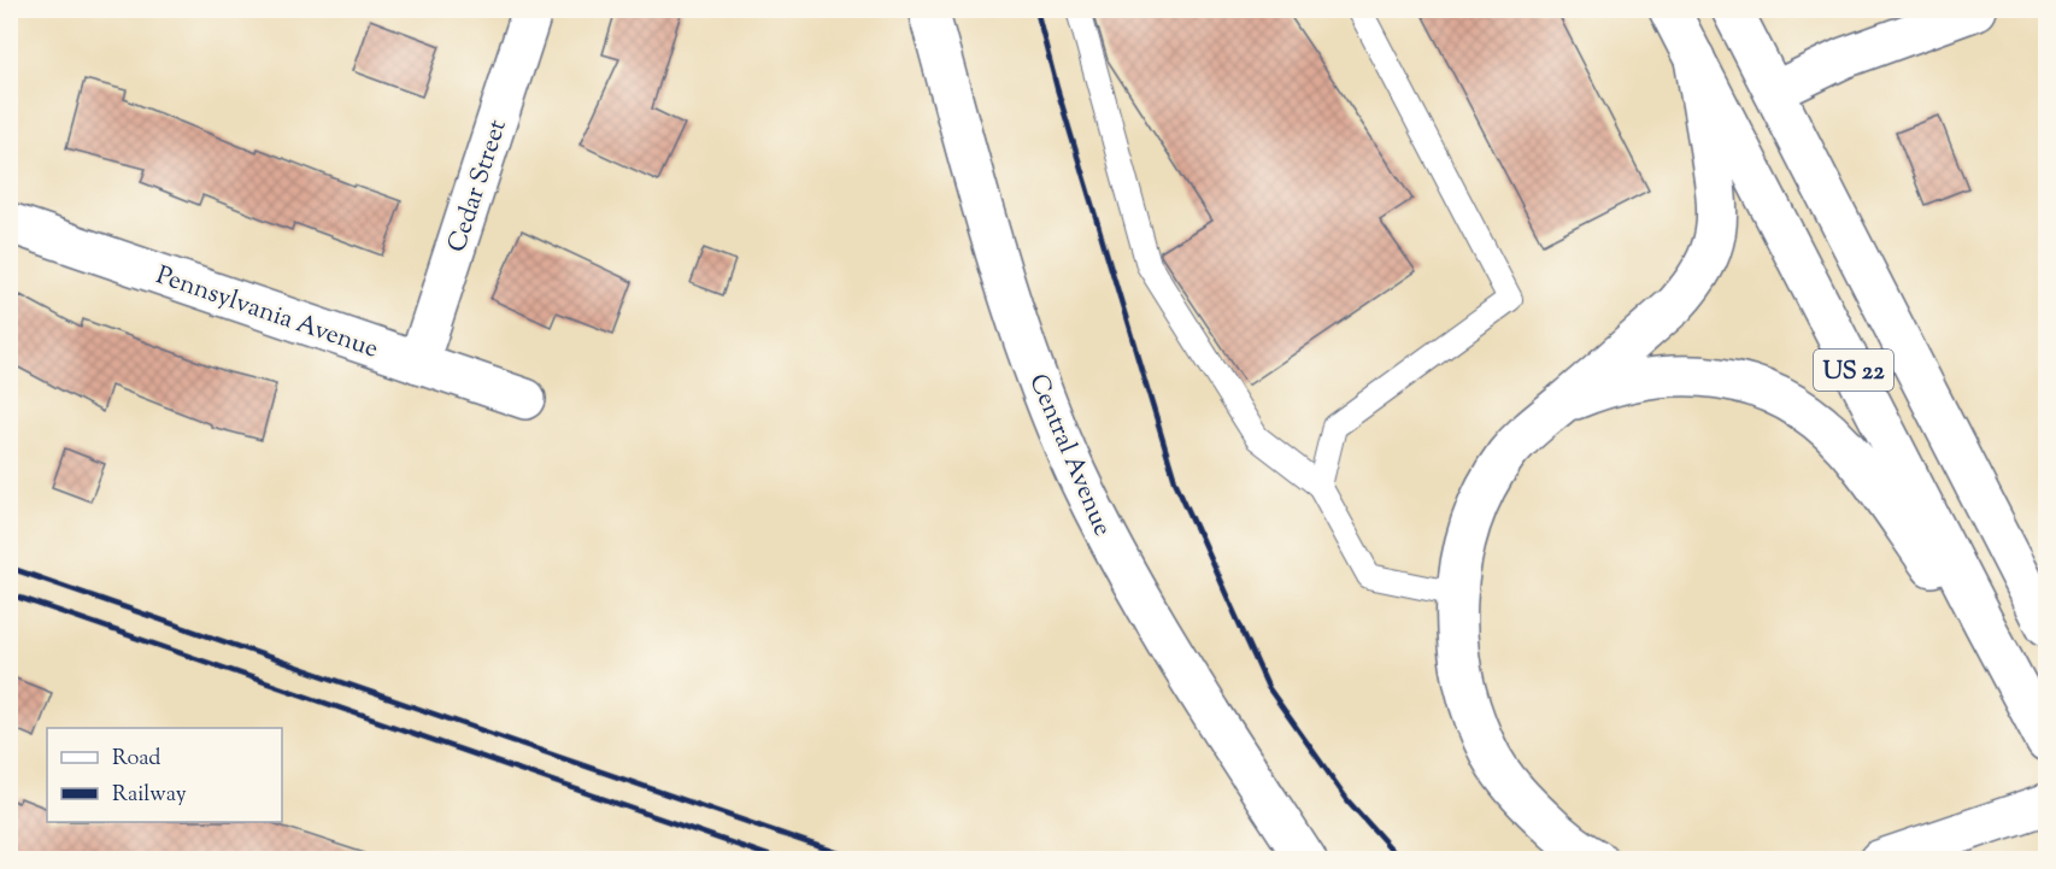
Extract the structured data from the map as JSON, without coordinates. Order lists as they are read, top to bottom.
{
  "streets": {
    "main road": [
      "Cedar Street",
      "Pennsylvania Avenue",
      "US 22",
      "Central Avenue"
    ]
  },
  "crossings": [
    ["Cedar Street", "Pennsylvania Avenue"]
  ],
  "legend": ["Road", "Railway"]
}
